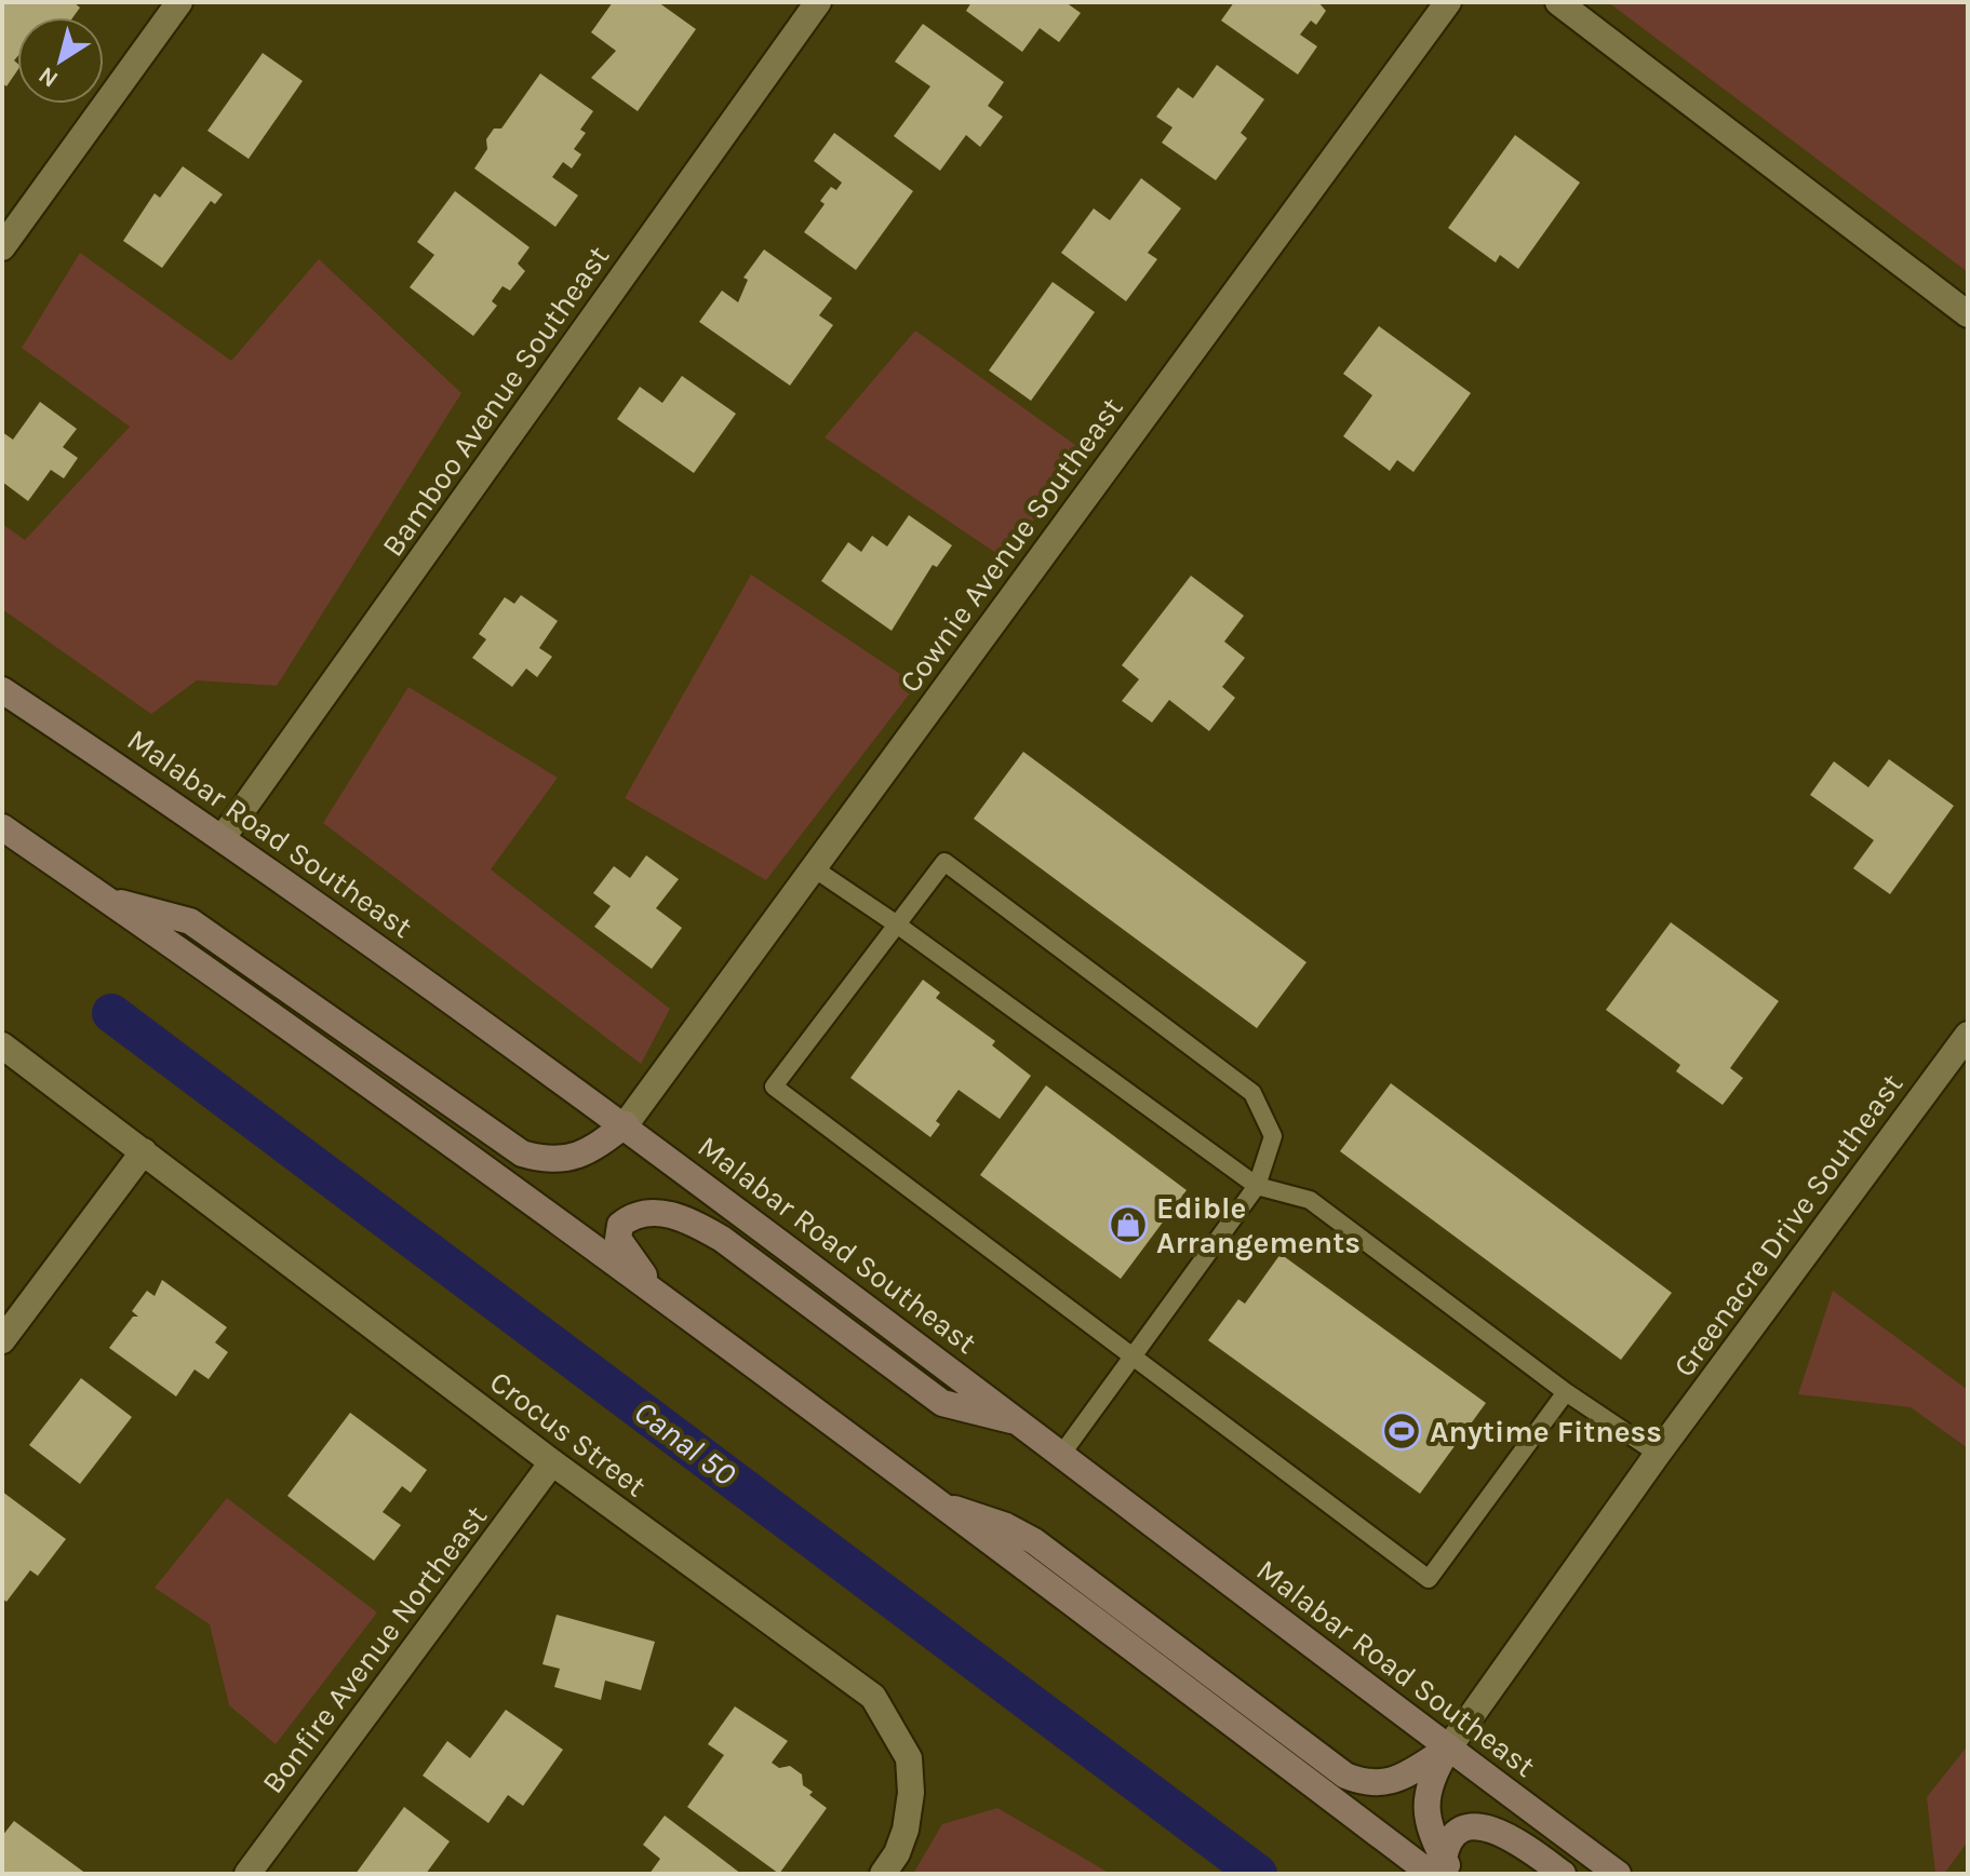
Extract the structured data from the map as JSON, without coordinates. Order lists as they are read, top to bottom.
{
  "streets": {
    "main road": ["Malabar Road Southeast"],
    "street": [
      "Bamboo Avenue Southeast",
      "Cownie Avenue Southeast",
      "Greenacre Drive Southeast",
      "Crocus Street",
      "Bonfire Avenue Northeast"
    ]
  },
  "crossings": [
    ["Bamboo Avenue Southeast", "Malabar Road Southeast"],
    ["Cownie Avenue Southeast", "Malabar Road Southeast"],
    ["Malabar Road Southeast", "Greenacre Drive Southeast"],
    ["Crocus Street", "Bonfire Avenue Northeast"]
  ],
  "water": ["Canal 50"],
  "places": {
    "shop": ["Edible Arrangements"],
    "sports": ["Anytime Fitness"]
  },
  "north": "bottom left"
}
